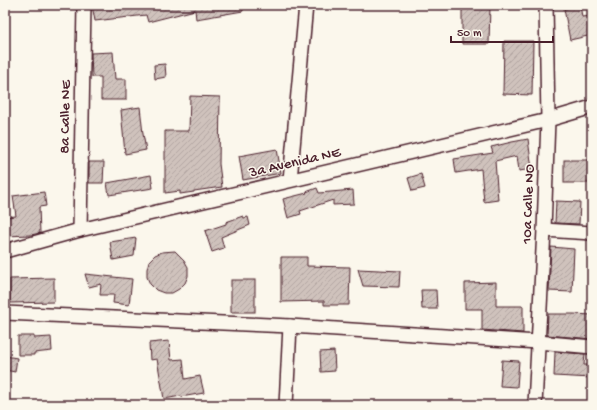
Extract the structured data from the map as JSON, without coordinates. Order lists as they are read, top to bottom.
{
  "streets": {
    "street": ["8a Calle NE", "3a Avenida NE", "10a Calle NO"]
  },
  "crossings": [
    ["8a Calle NE", "3a Avenida NE"],
    ["3a Avenida NE", "10a Calle NO"]
  ],
  "scale_bar": "50 m"
}
